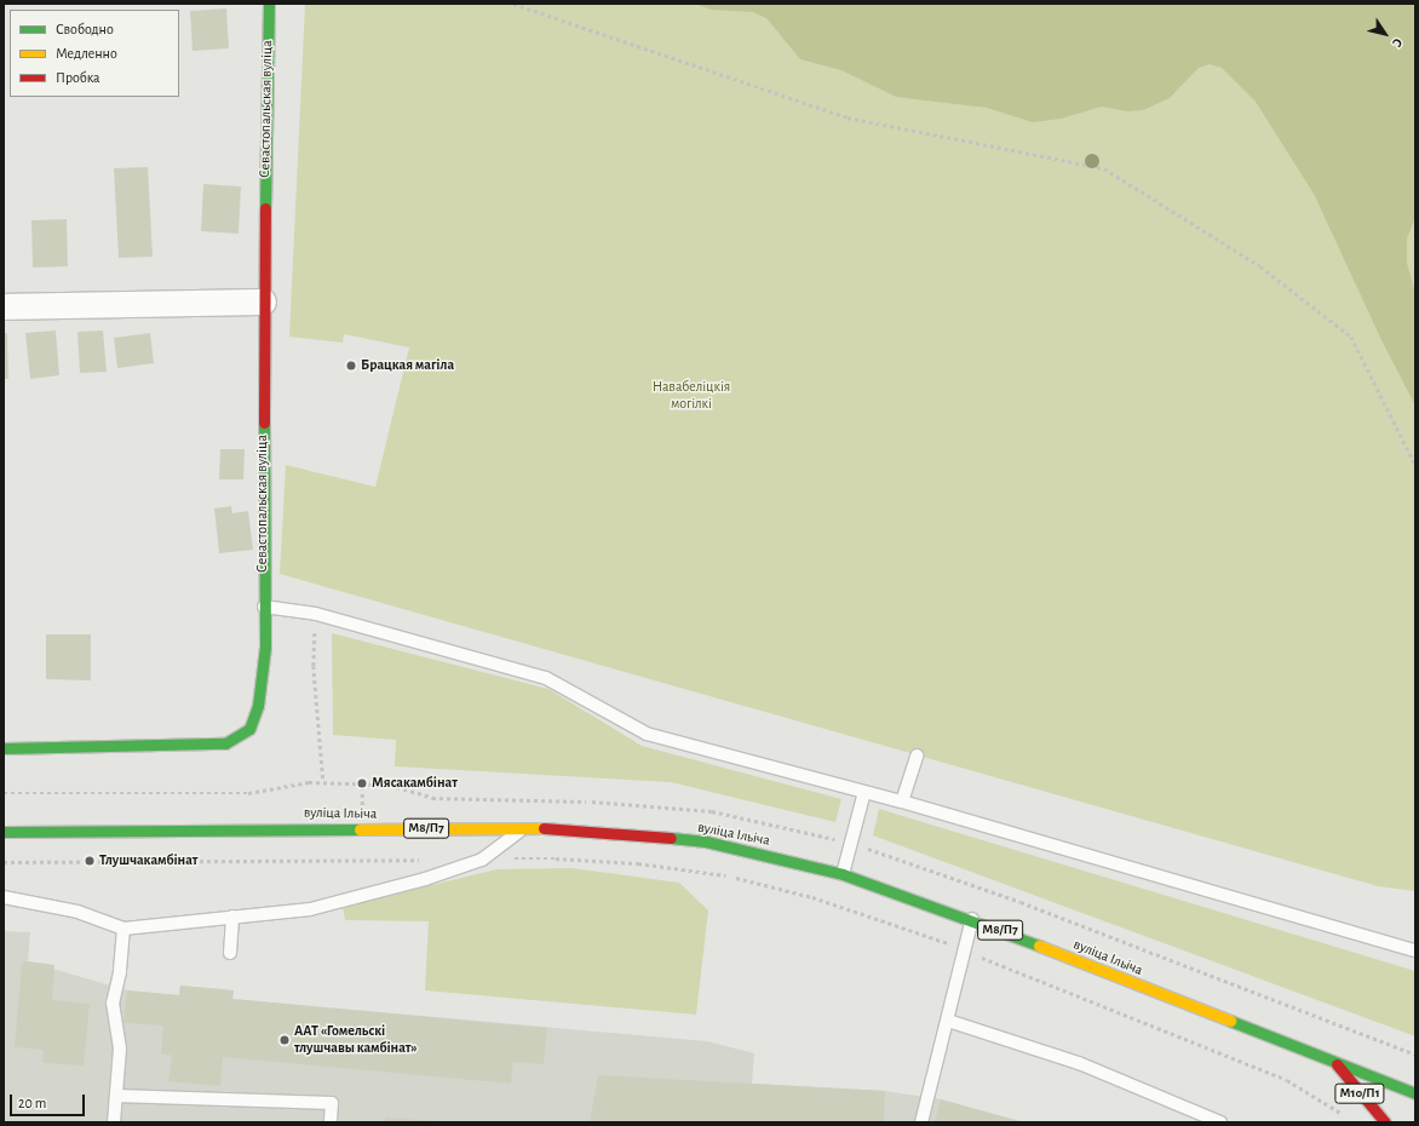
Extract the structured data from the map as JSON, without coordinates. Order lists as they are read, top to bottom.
{
  "streets": {
    "main road": [
      "Севастопальская вуліца",
      "вуліца Ільіча",
      "М8/П7",
      "М10/П1"
    ]
  },
  "crossings": [
    ["вуліца Ільіча", "М10/П1"]
  ],
  "parks": ["Навабеліцкія могілкі"],
  "places": [
    "Брацкая магіла",
    "Мясакамбінат",
    "Тлушчакамбінат",
    "ААТ «Гомельскі тлушчавы камбінат»"
  ],
  "legend": ["Свободно", "Медленно", "Пробка"],
  "scale_bar": "20 m",
  "north": "bottom right"
}
